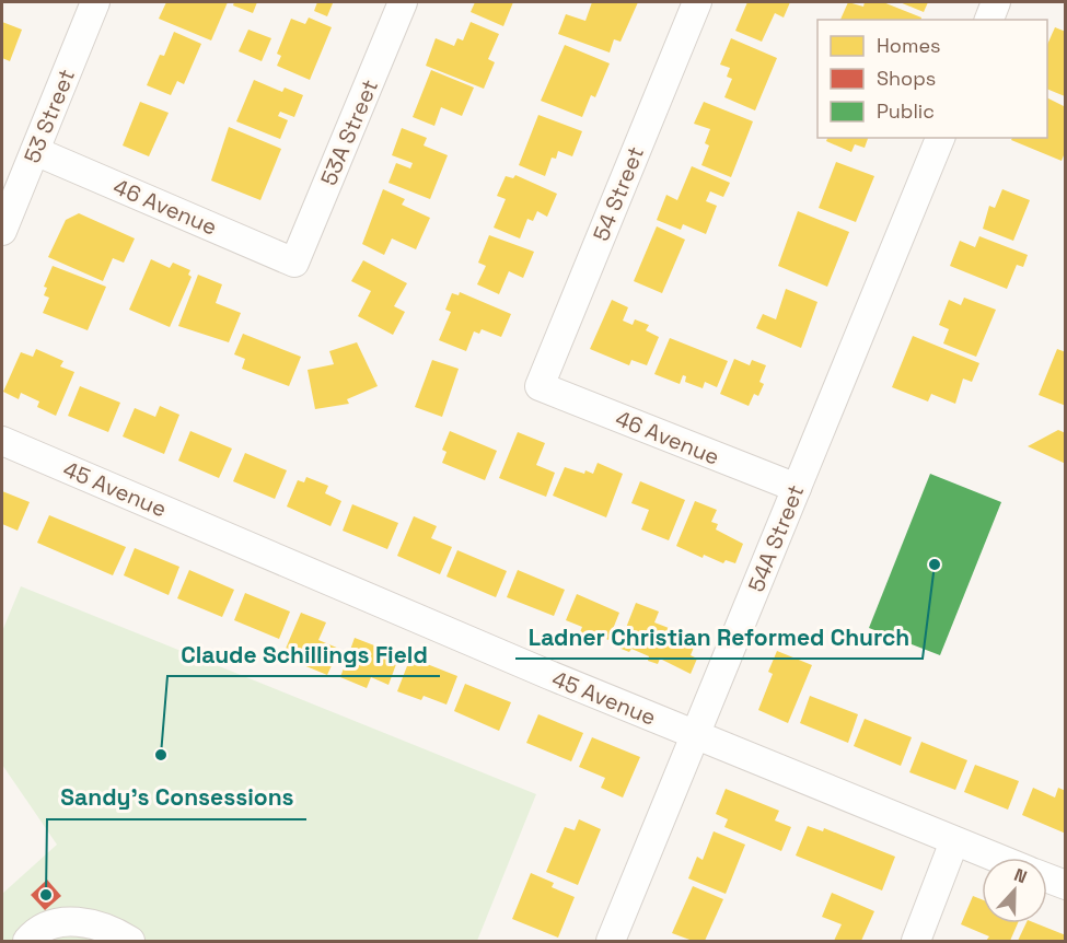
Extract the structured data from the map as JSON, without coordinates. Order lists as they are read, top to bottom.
{
  "streets": {
    "street": [
      "53 Street",
      "53A Street",
      "54 Street",
      "46 Avenue",
      "45 Avenue",
      "54A Street"
    ]
  },
  "crossings": [
    ["53 Street", "46 Avenue"],
    ["53A Street", "46 Avenue"],
    ["54 Street", "46 Avenue"],
    ["46 Avenue", "54A Street"],
    ["45 Avenue", "54A Street"]
  ],
  "places": ["Ladner Christian Reformed Church", "Claude Schillings Field", "Sandy's Consessions"],
  "legend": ["Homes", "Shops", "Public"],
  "north": "top"
}
